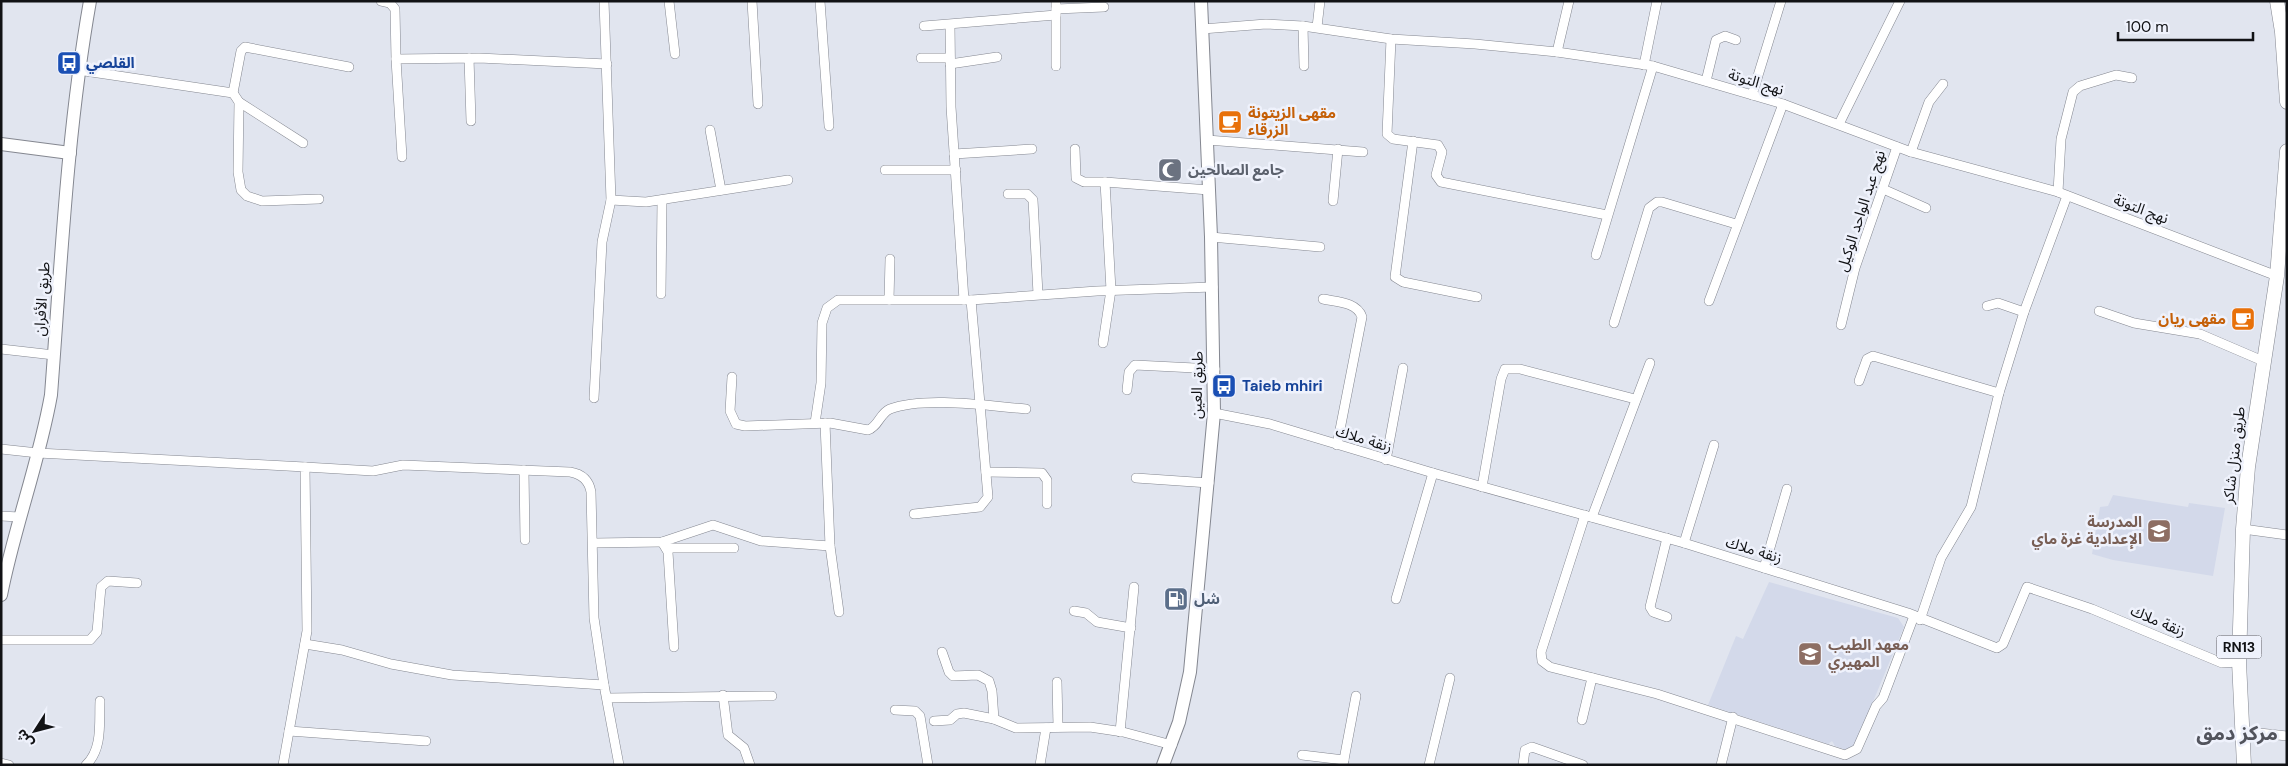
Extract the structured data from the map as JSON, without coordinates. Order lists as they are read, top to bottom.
{
  "streets": {
    "main road": [
      "طريق الأفران",
      "طريق العين",
      "طريق منزل شاكر",
      "RN13"
    ],
    "street": ["نهج التوتة", "نهج عبد الواحد الوكيل", "زنقة ملاك"]
  },
  "crossings": [
    ["نهج التوتة", "نهج عبد الواحد الوكيل"],
    ["نهج التوتة", "طريق العين"],
    ["نهج التوتة", "طريق منزل شاكر"],
    ["طريق العين", "زنقة ملاك"],
    ["زنقة ملاك", "طريق منزل شاكر"]
  ],
  "districts": ["مركز دمق"],
  "places": {
    "bus stop": ["القلصي", "Taieb mhiri"],
    "cafe": ["مقهى الزيتونة الزرقاء", "مقهى ريان"],
    "mosque": ["جامع الصالحين"],
    "school or university": ["المدرسة الإعدادية غرة ماي", "معهد الطيب المهيري"],
    "fuel station": ["شل"]
  },
  "scale_bar": "100 m",
  "north": "bottom left"
}
